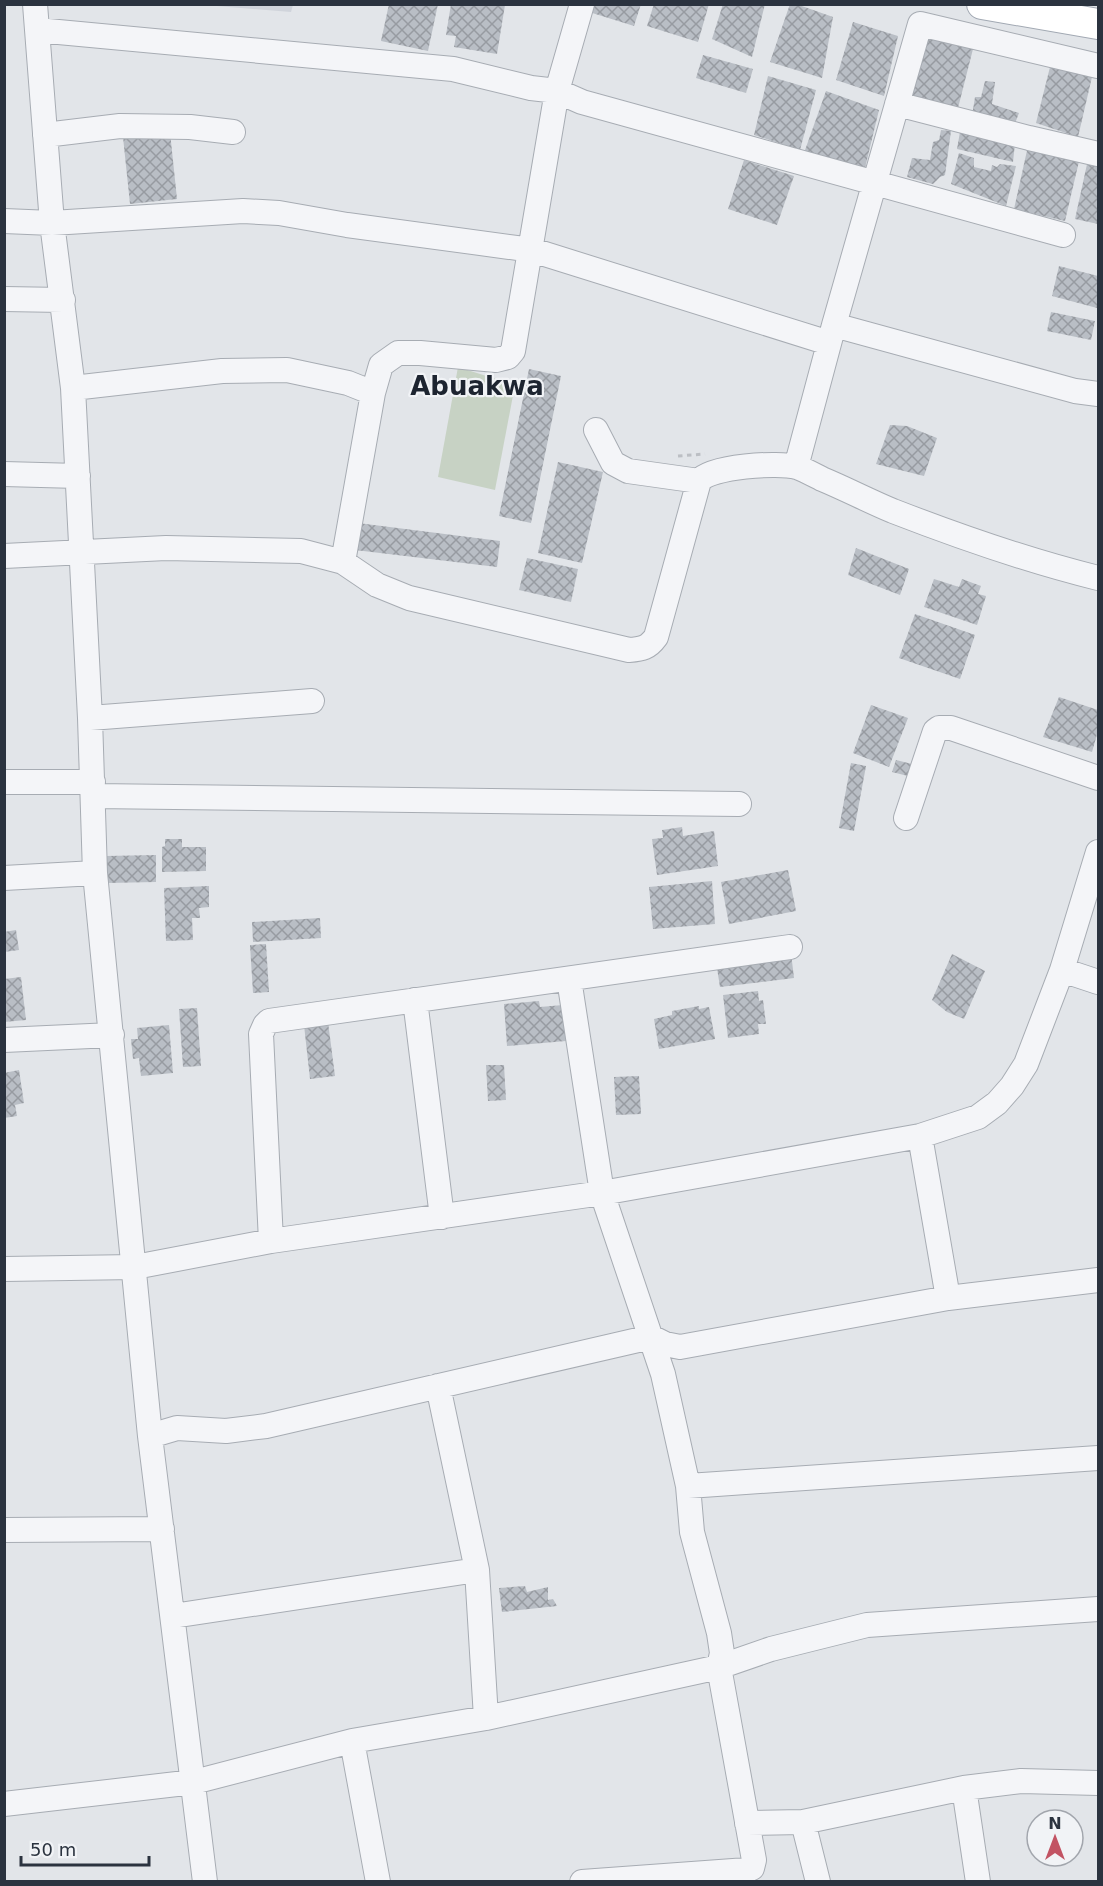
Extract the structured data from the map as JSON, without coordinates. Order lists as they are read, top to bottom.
{
  "districts": ["Abuakwa"],
  "scale_bar": "50 m",
  "north": "top"
}
